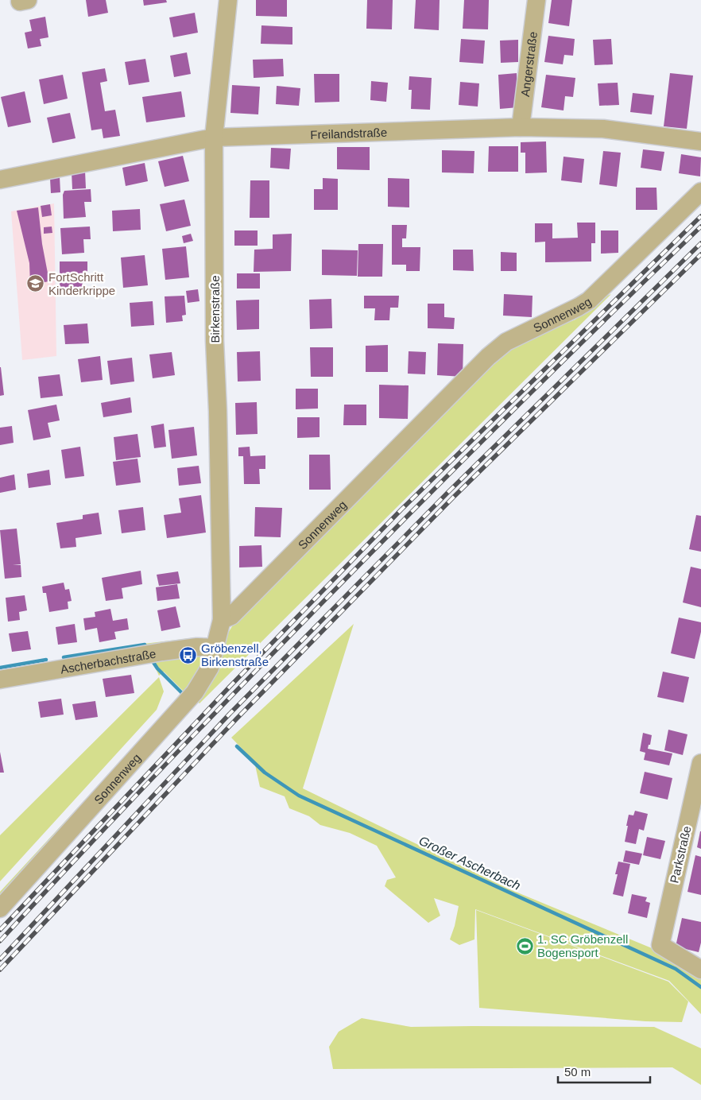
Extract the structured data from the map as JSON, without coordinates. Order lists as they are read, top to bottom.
{
  "streets": {
    "street": [
      "Angerstraße",
      "Freilandstraße",
      "Birkenstraße",
      "Sonnenweg",
      "Ascherbachstraße",
      "Parkstraße"
    ]
  },
  "crossings": [
    ["Angerstraße", "Freilandstraße"],
    ["Freilandstraße", "Birkenstraße"],
    ["Birkenstraße", "Sonnenweg"],
    ["Sonnenweg", "Ascherbachstraße"]
  ],
  "water": ["Großer Ascherbach"],
  "places": {
    "school or university": ["FortSchritt Kinderkrippe"],
    "bus stop": ["Gröbenzell, Birkenstraße"],
    "sports": ["1. SC Gröbenzell Bogensport"]
  },
  "scale_bar": "50 m"
}
